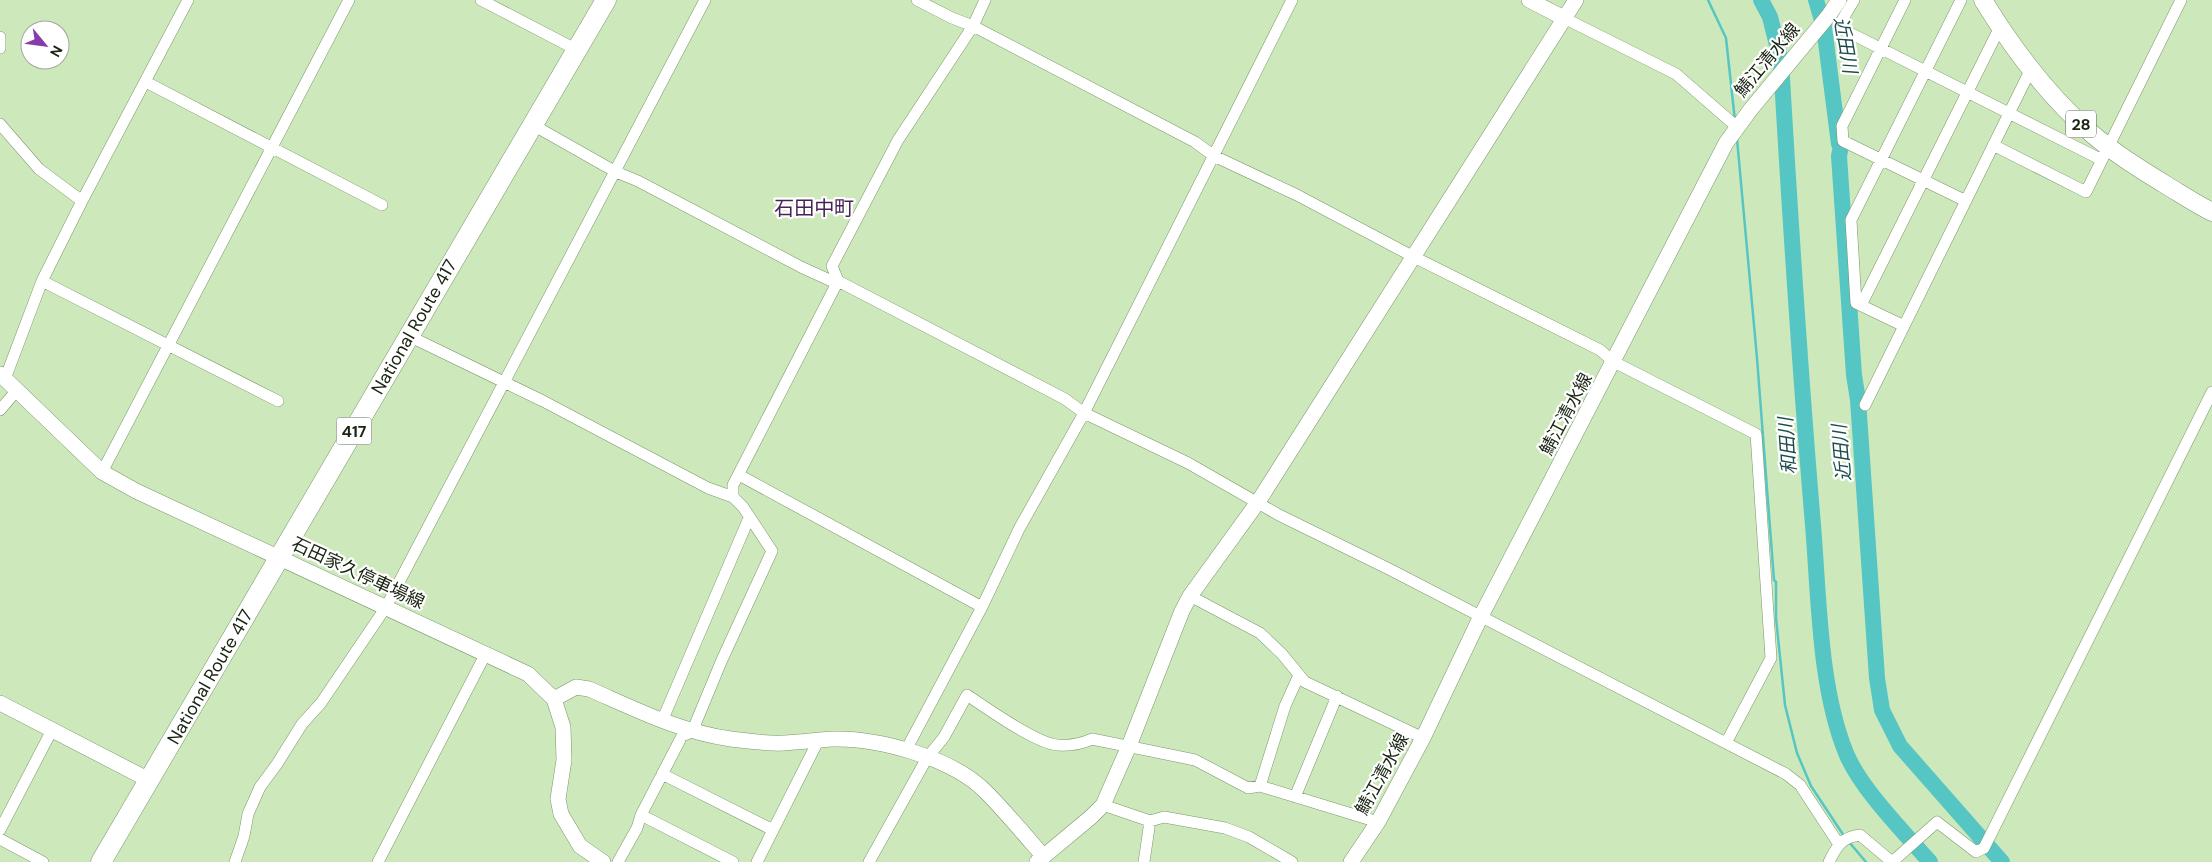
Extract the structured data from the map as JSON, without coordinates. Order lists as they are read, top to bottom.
{
  "streets": {
    "highway": ["National Route 417", "417"],
    "main road": ["鯖江清水線", "28", "石田家久停車場線"]
  },
  "crossings": [
    ["National Route 417", "石田家久停車場線"]
  ],
  "districts": ["石田中町"],
  "water": ["近田川", "和田川"],
  "north": "bottom right"
}
